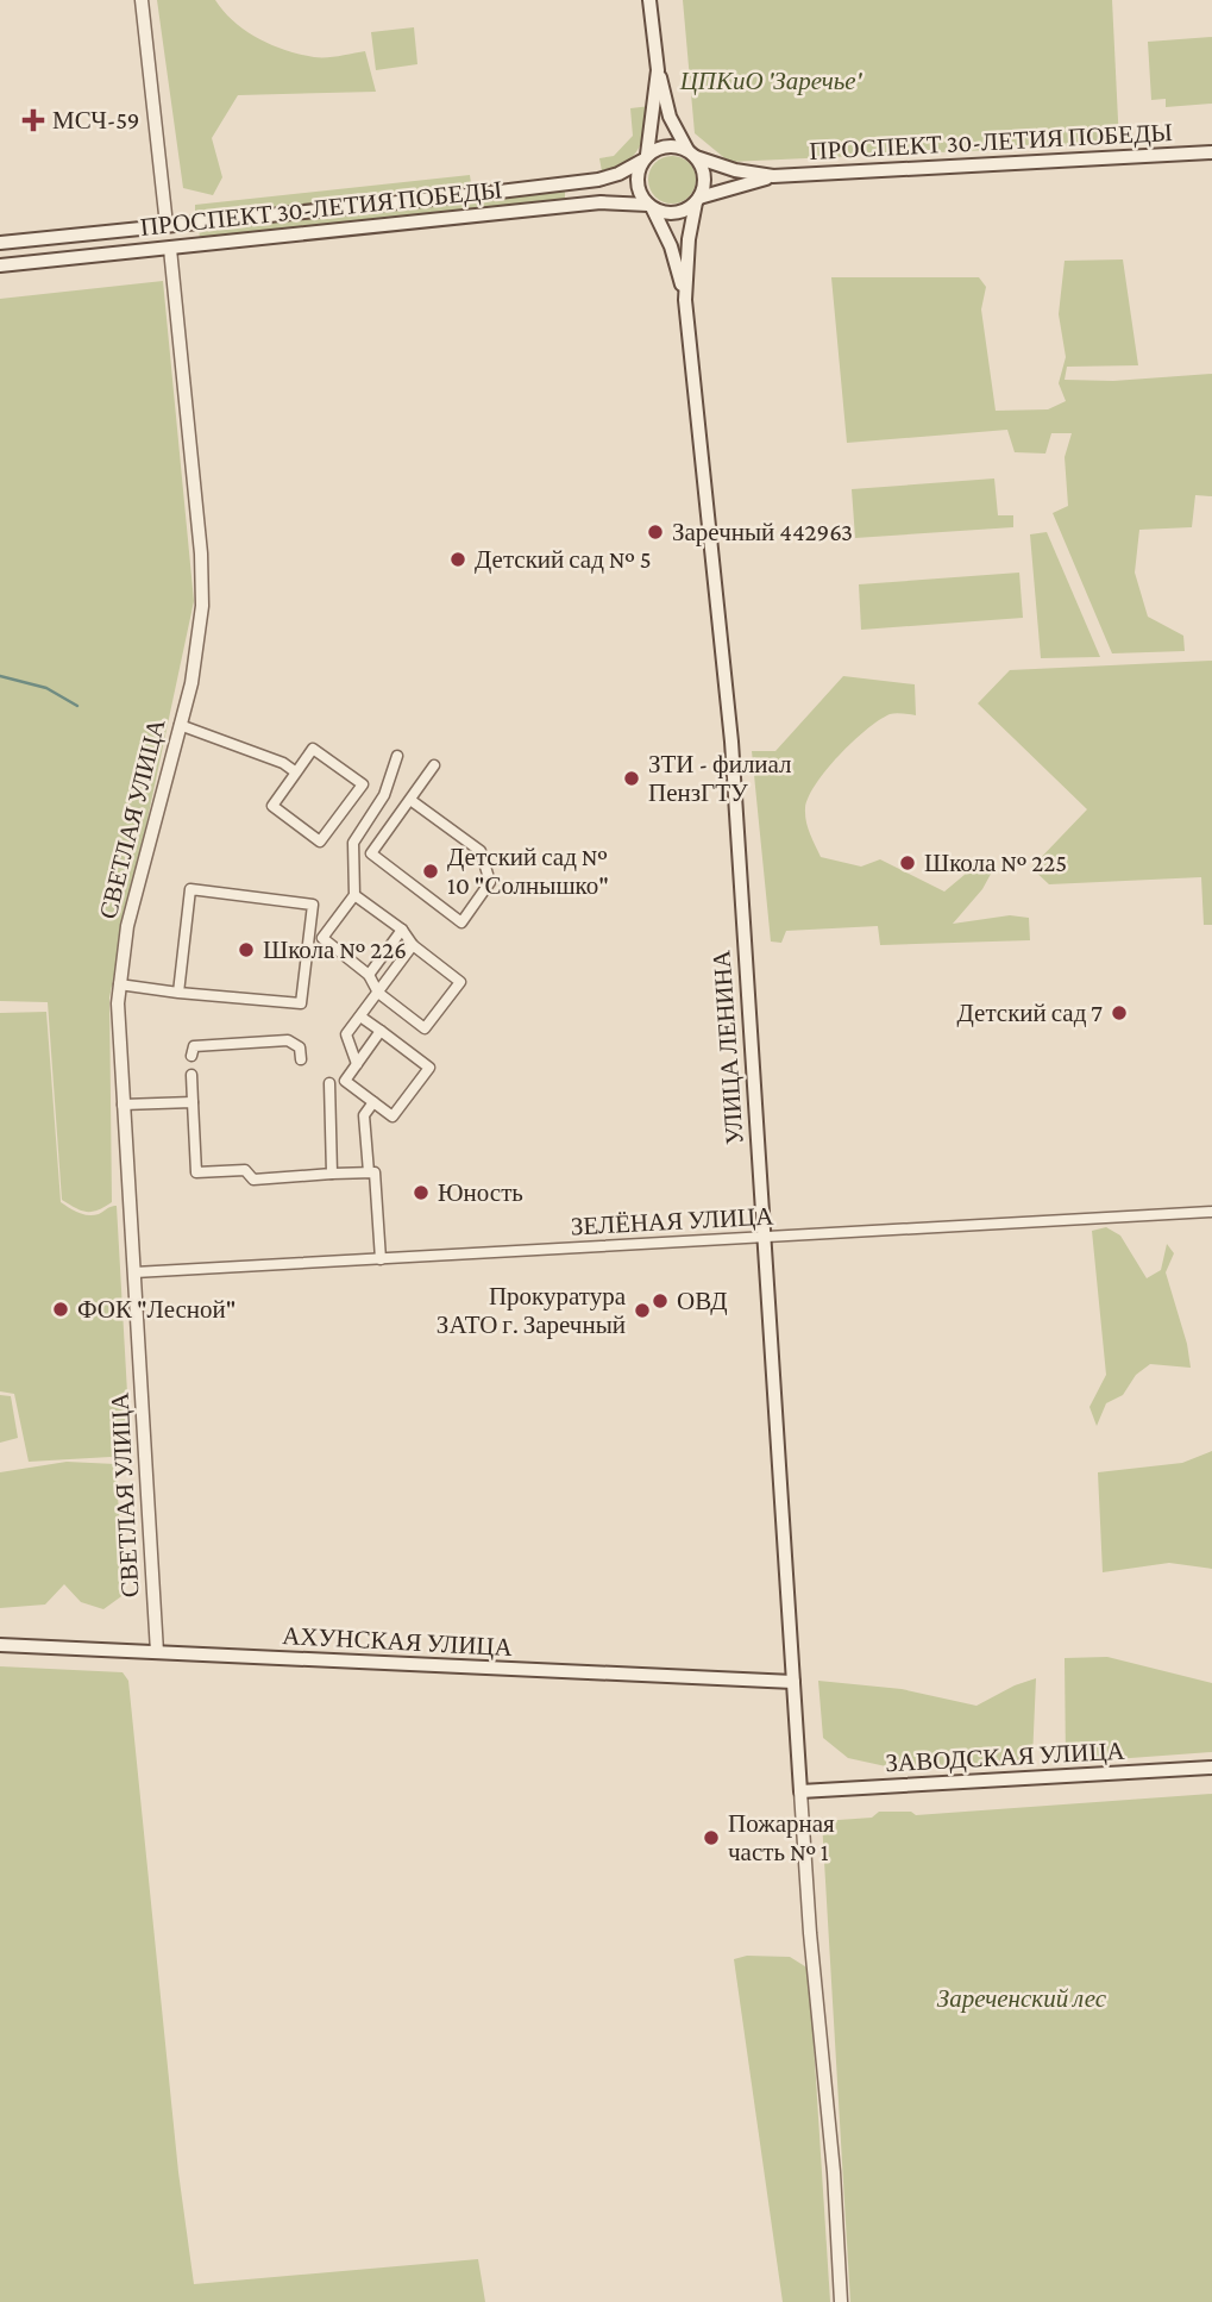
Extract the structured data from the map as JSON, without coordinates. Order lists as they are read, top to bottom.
{
  "streets": {
    "main road": [
      "ПРОСПЕКТ 30-ЛЕТИЯ ПОБЕДЫ",
      "СВЕТЛАЯ УЛИЦА",
      "УЛИЦА ЛЕНИНА",
      "АХУНСКАЯ УЛИЦА",
      "ЗАВОДСКАЯ УЛИЦА"
    ],
    "street": ["ЗЕЛЁНАЯ УЛИЦА"]
  },
  "crossings": [
    ["ПРОСПЕКТ 30-ЛЕТИЯ ПОБЕДЫ", "СВЕТЛАЯ УЛИЦА"],
    ["ПРОСПЕКТ 30-ЛЕТИЯ ПОБЕДЫ", "УЛИЦА ЛЕНИНА"],
    ["СВЕТЛАЯ УЛИЦА", "ЗЕЛЁНАЯ УЛИЦА"],
    ["СВЕТЛАЯ УЛИЦА", "АХУНСКАЯ УЛИЦА"],
    ["УЛИЦА ЛЕНИНА", "ЗЕЛЁНАЯ УЛИЦА"],
    ["УЛИЦА ЛЕНИНА", "АХУНСКАЯ УЛИЦА"],
    ["УЛИЦА ЛЕНИНА", "ЗАВОДСКАЯ УЛИЦА"]
  ],
  "parks": ["ЦПКиО 'Заречье'", "Зареченский лес"],
  "places": {
    "health": ["МСЧ-59"],
    "other": [
      "Заречный 442963",
      "Детский сад № 5",
      "ЗТИ - филиал ПензГТУ",
      "Школа № 225",
      "Детский сад № 10 \"Солнышко\"",
      "Школа № 226",
      "Детский сад 7",
      "Юность",
      "ОВД",
      "ФОК \"Лесной\"",
      "Прокуратура ЗАТО г. Заречный",
      "Пожарная часть № 1"
    ]
  }
}
